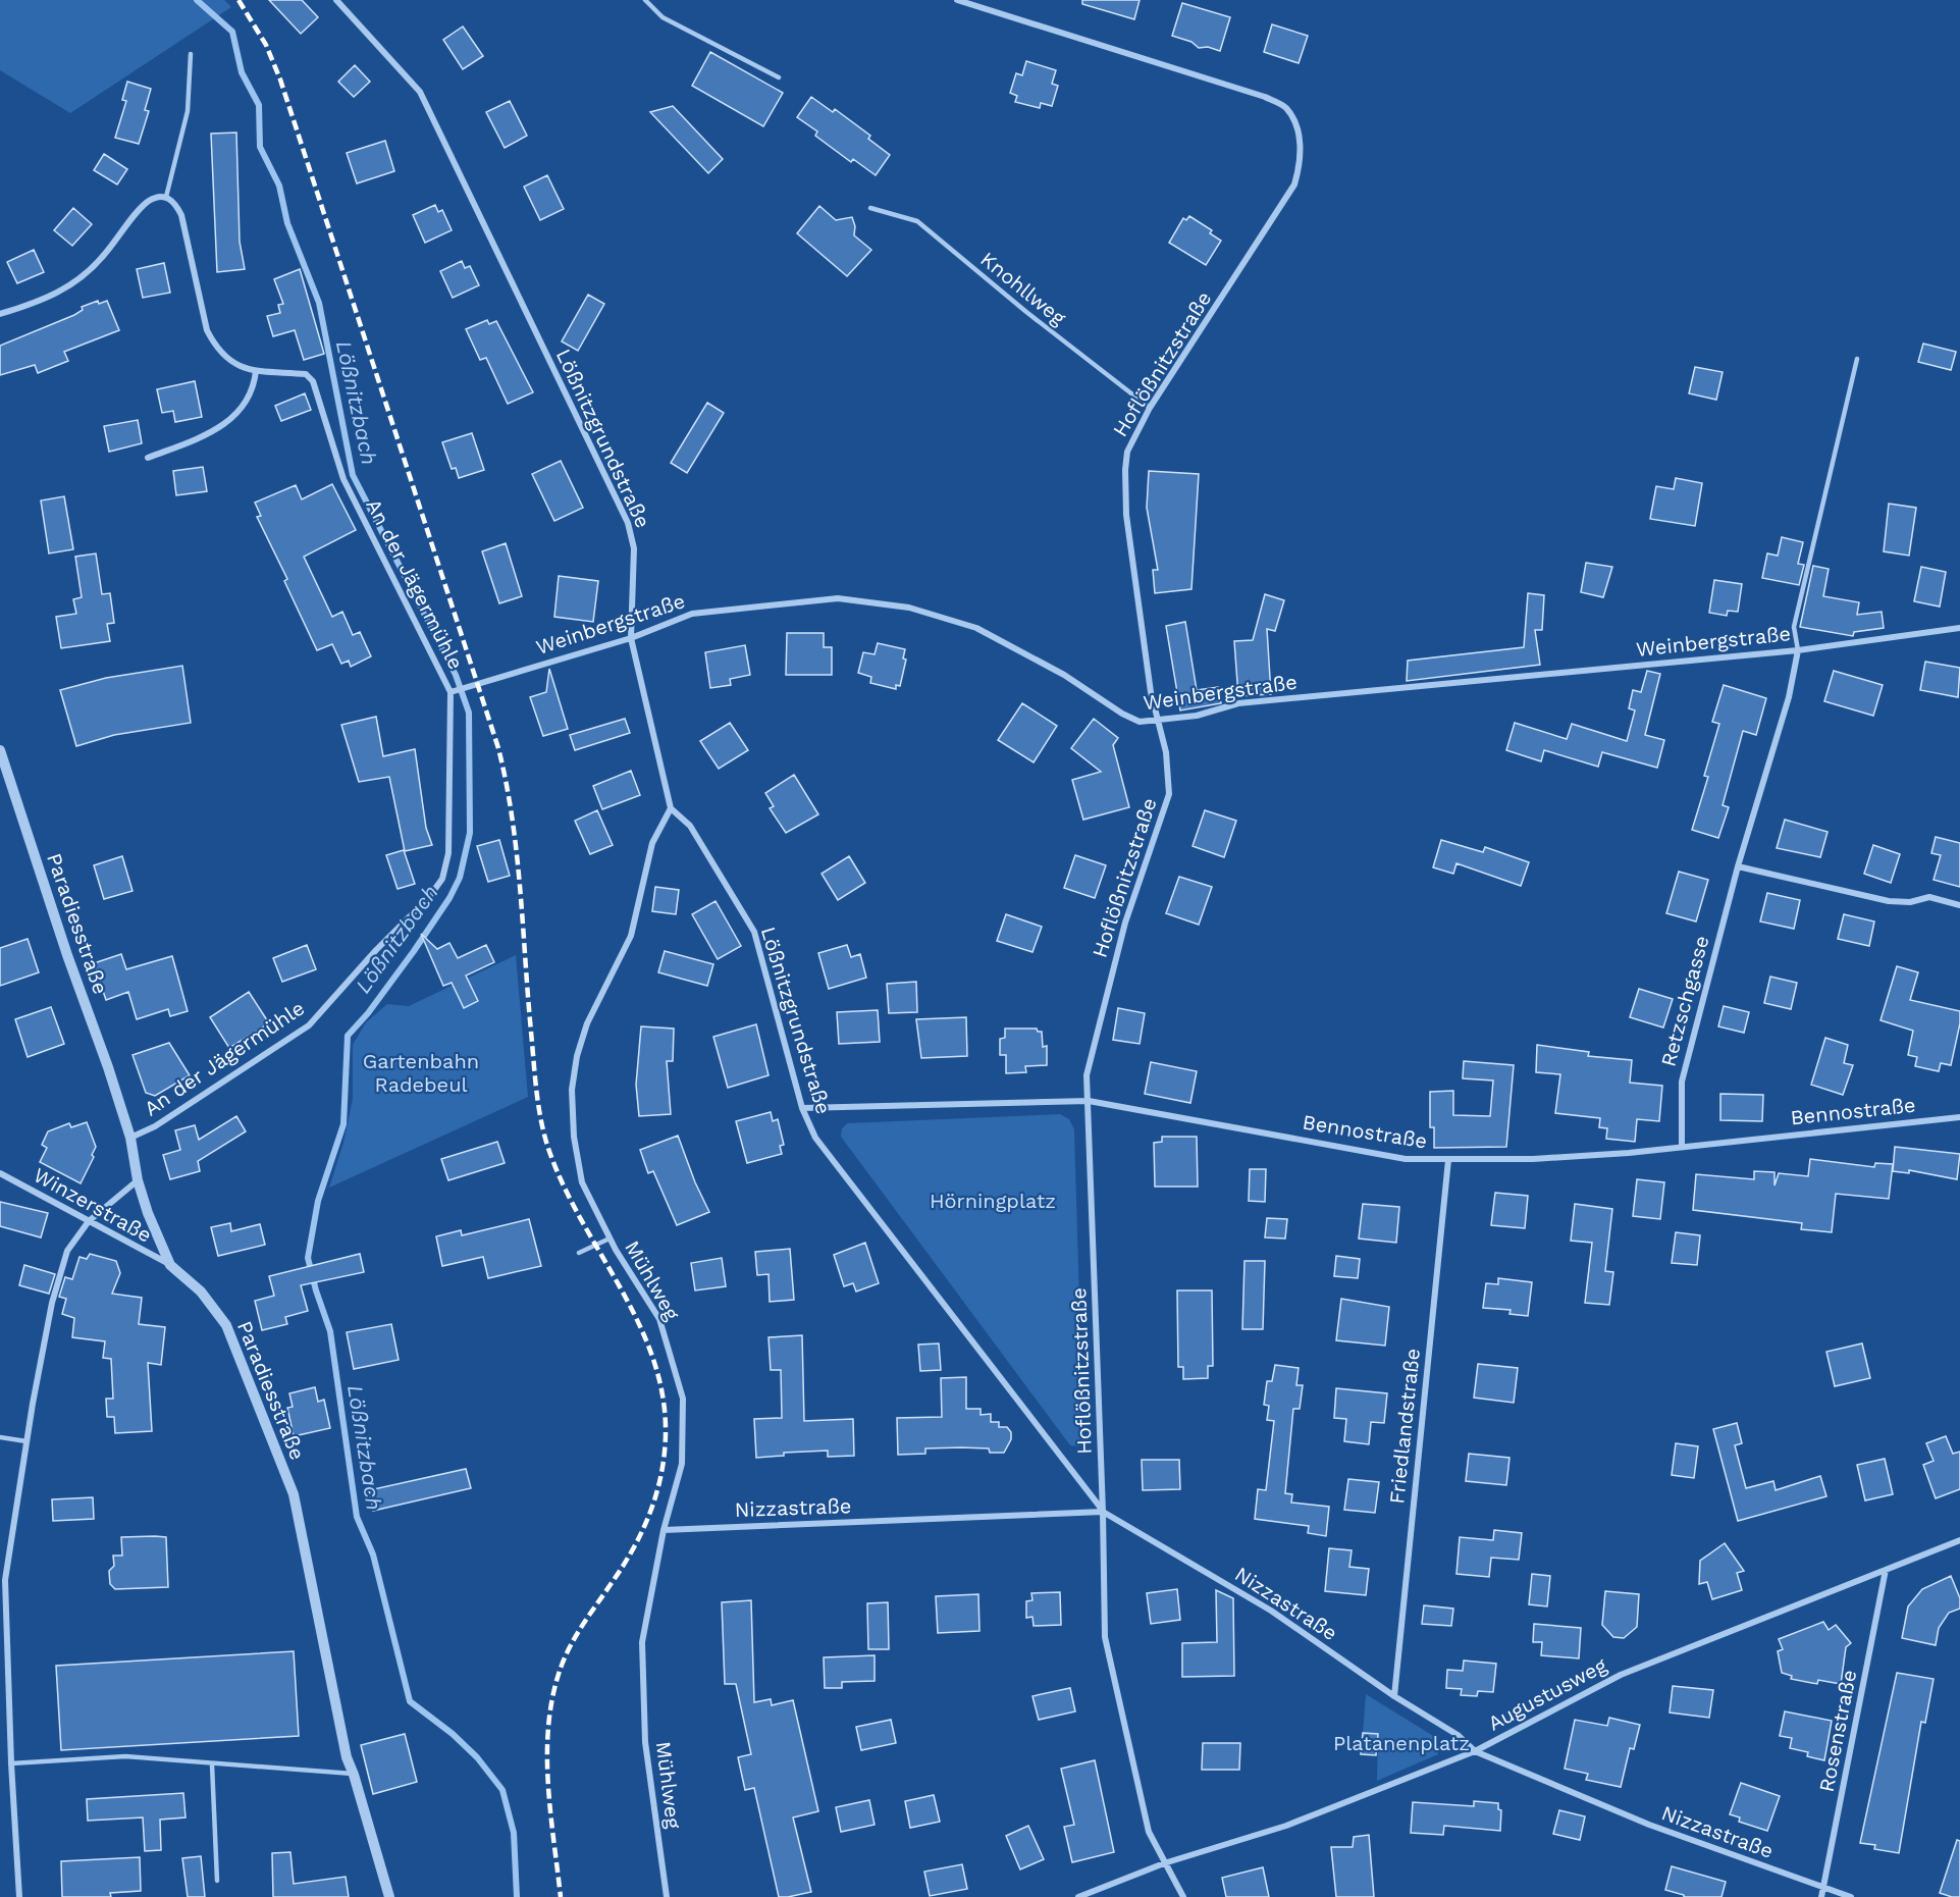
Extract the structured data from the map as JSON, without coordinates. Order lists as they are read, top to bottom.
{
  "streets": {
    "street": [
      "Hoflößnitzstraße",
      "Lößnitzgrundstraße",
      "An der Jägermühle",
      "Weinbergstraße",
      "Paradiesstraße",
      "Retzschgasse",
      "Bennostraße",
      "Winzerstraße",
      "Mühlweg",
      "Friedlandstraße",
      "Nizzastraße",
      "Augustusweg",
      "Rosenstraße"
    ],
    "lane": ["Knohllweg"]
  },
  "crossings": [
    ["Knohllweg", "Hoflößnitzstraße"],
    ["Hoflößnitzstraße", "Lößnitzgrundstraße"],
    ["Hoflößnitzstraße", "Weinbergstraße"],
    ["Hoflößnitzstraße", "Bennostraße"],
    ["Hoflößnitzstraße", "Nizzastraße"],
    ["Hoflößnitzstraße", "Augustusweg"],
    ["Lößnitzgrundstraße", "Weinbergstraße"],
    ["Lößnitzgrundstraße", "Bennostraße"],
    ["Lößnitzgrundstraße", "Mühlweg"],
    ["Lößnitzgrundstraße", "Nizzastraße"],
    ["An der Jägermühle", "Weinbergstraße"],
    ["An der Jägermühle", "Paradiesstraße"],
    ["Weinbergstraße", "Retzschgasse"],
    ["Paradiesstraße", "Winzerstraße"],
    ["Retzschgasse", "Bennostraße"],
    ["Bennostraße", "Friedlandstraße"],
    ["Mühlweg", "Nizzastraße"],
    ["Friedlandstraße", "Nizzastraße"],
    ["Nizzastraße", "Augustusweg"],
    ["Nizzastraße", "Rosenstraße"],
    ["Augustusweg", "Rosenstraße"]
  ],
  "water": ["Lößnitzbach"],
  "parks": ["Gartenbahn Radebeul", "Hörningplatz", "Platanenplatz"]
}
